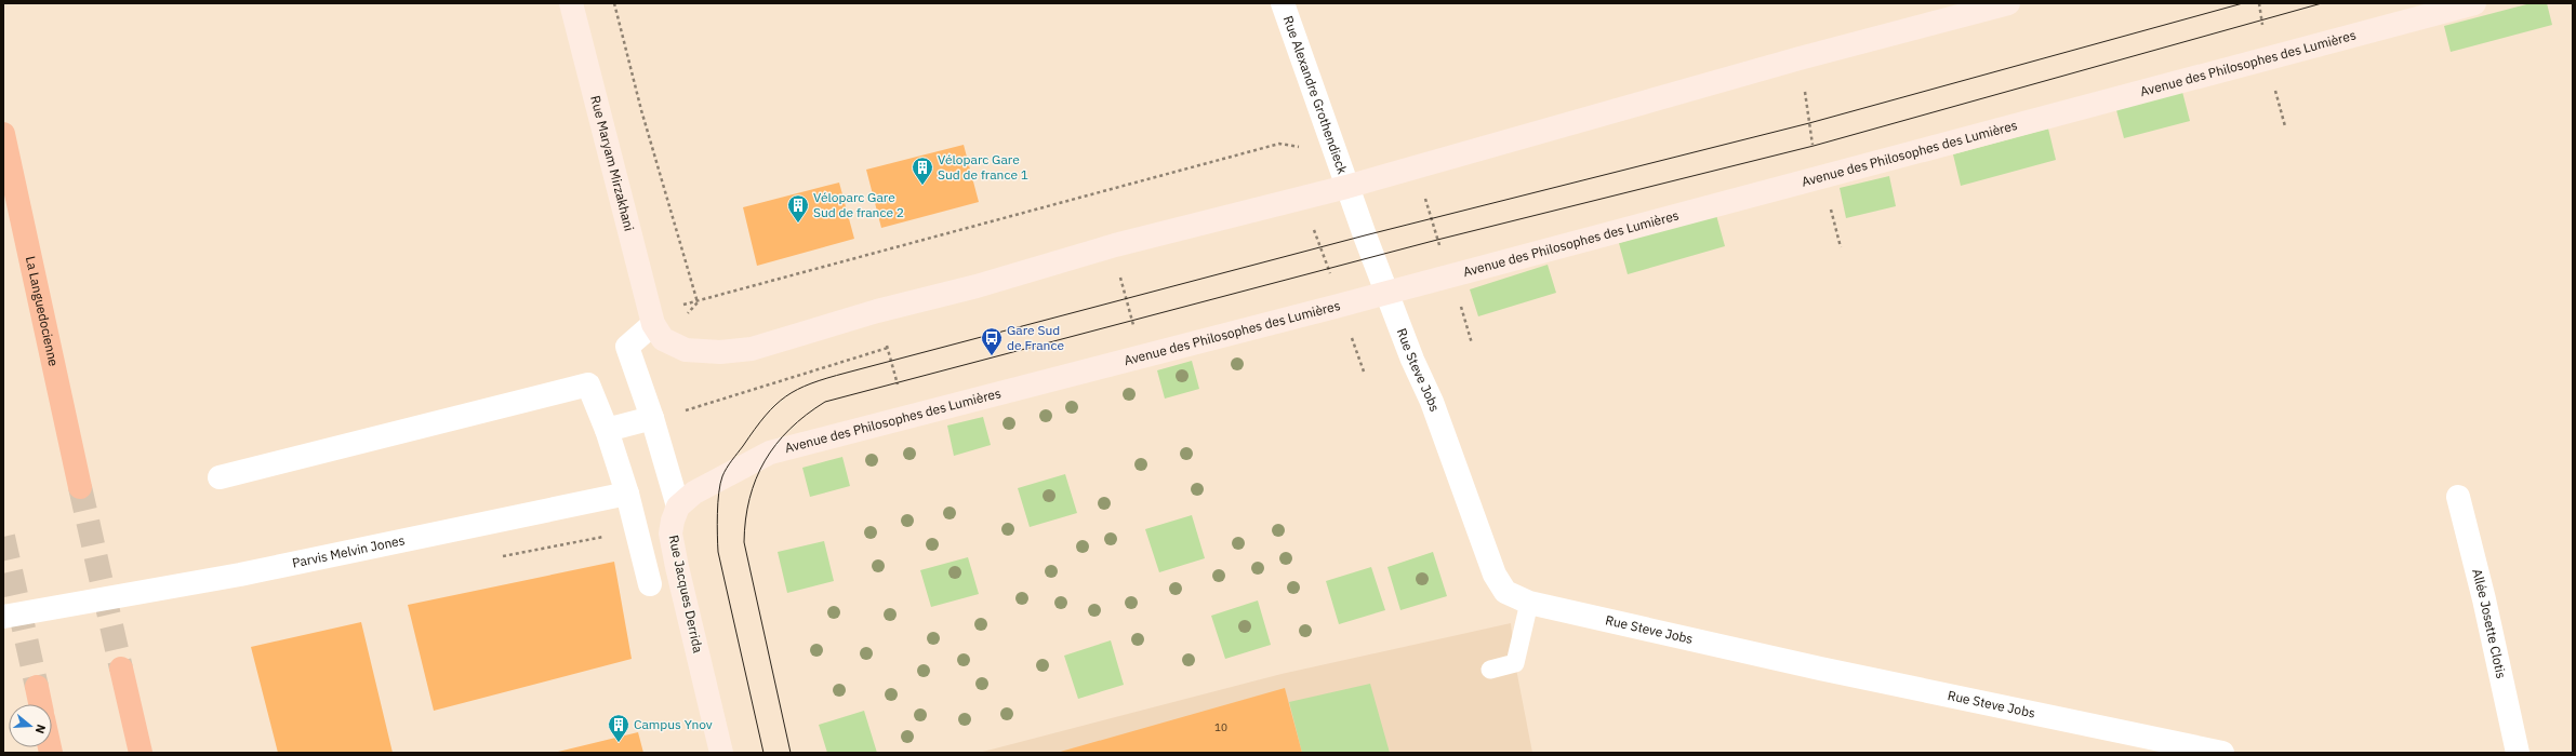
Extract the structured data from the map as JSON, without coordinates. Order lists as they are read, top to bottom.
{
  "streets": {
    "highway": ["La Languedocienne"],
    "street": [
      "Avenue des Philosophes des Lumières",
      "Rue Alexandre Grothendieck",
      "Rue Maryam Mirzakhani",
      "Rue Steve Jobs",
      "Parvis Melvin Jones",
      "Rue Jacques Derrida",
      "Allée Josette Clotis"
    ]
  },
  "crossings": [
    ["Avenue des Philosophes des Lumières", "Rue Steve Jobs"],
    ["Avenue des Philosophes des Lumières", "Rue Jacques Derrida"],
    ["Rue Alexandre Grothendieck", "Rue Steve Jobs"]
  ],
  "places": {
    "building": ["Véloparc Gare Sud de france 1", "Véloparc Gare Sud de france 2", "Campus Ynov"],
    "bus stop": ["Gare Sud de France"]
  },
  "house_numbers": ["10"],
  "north": "right"
}
